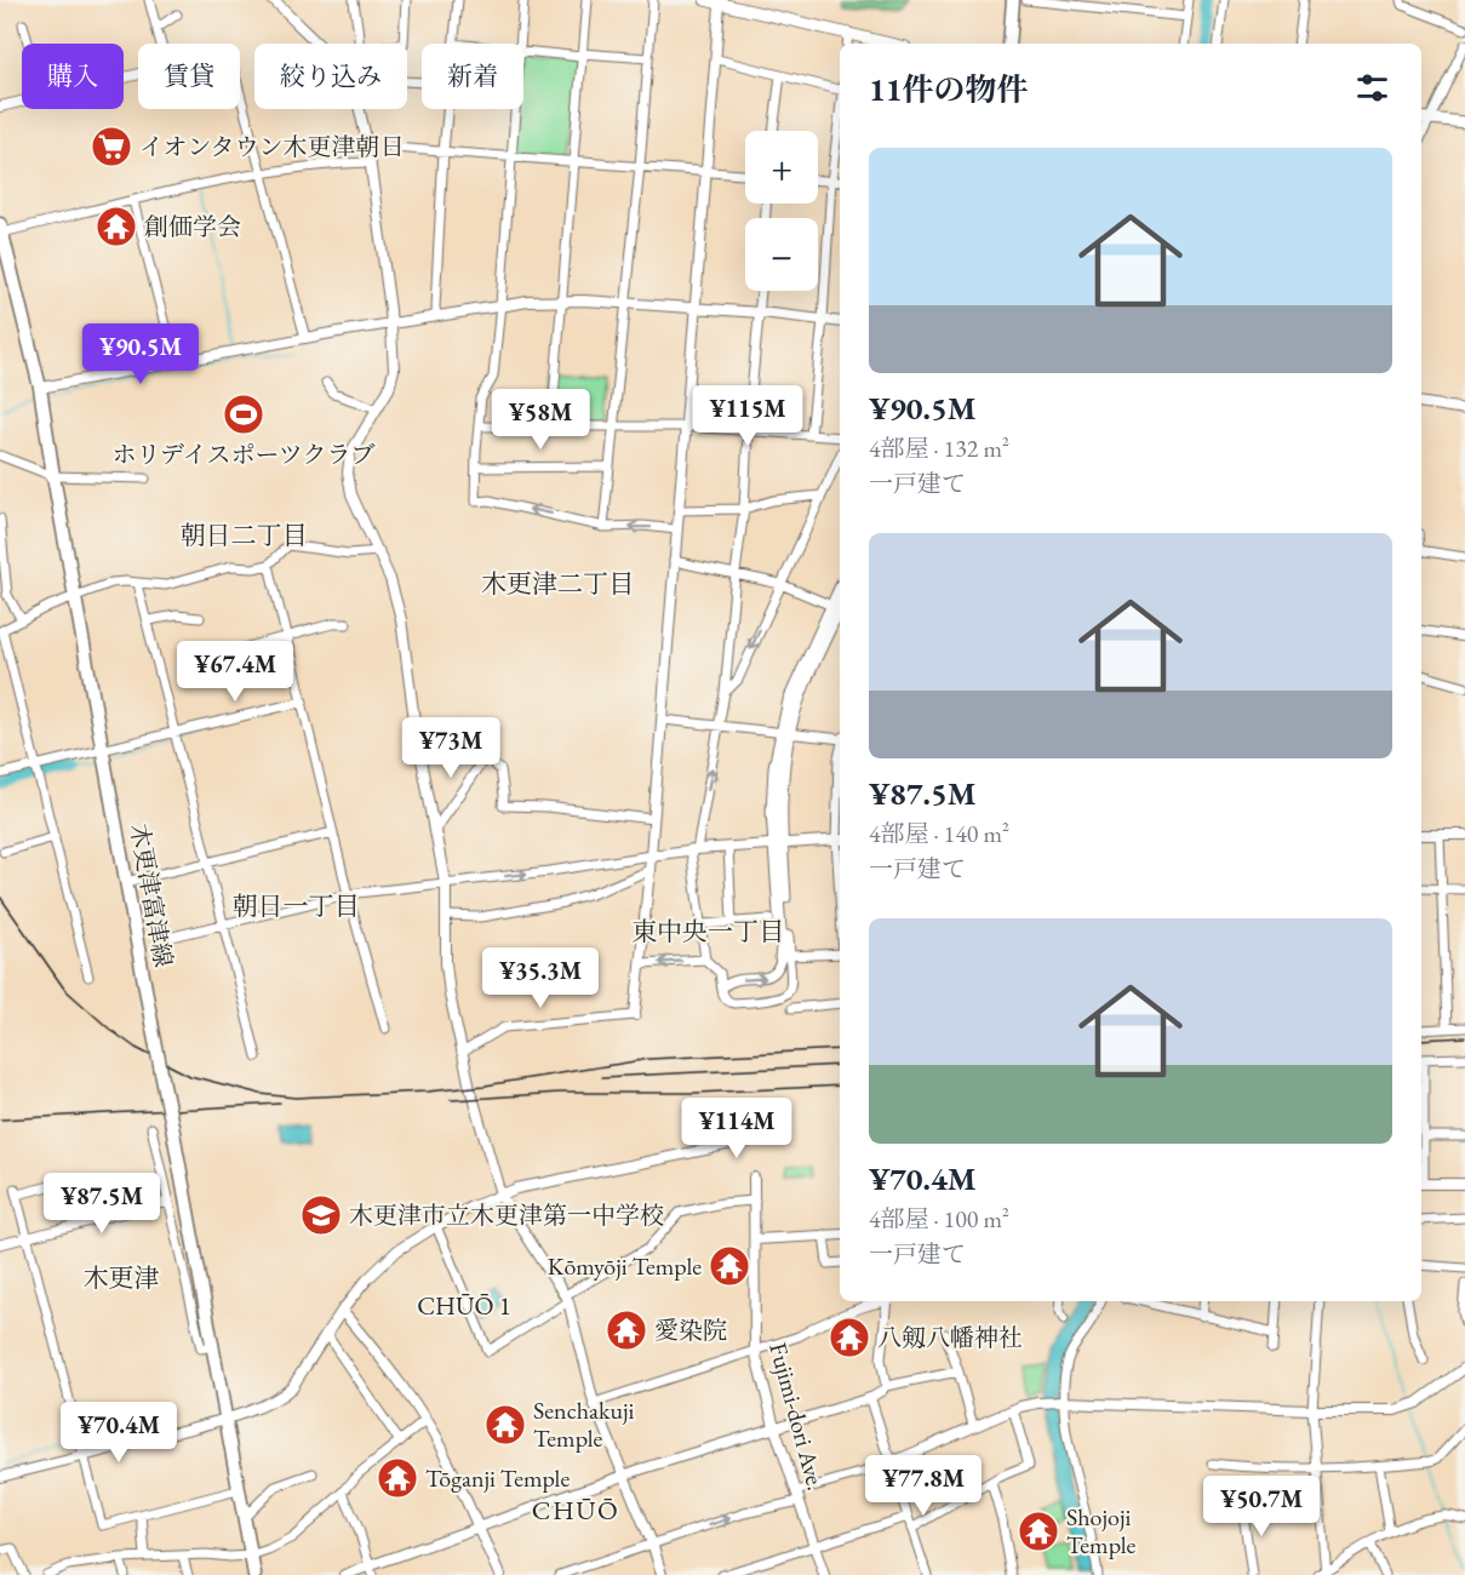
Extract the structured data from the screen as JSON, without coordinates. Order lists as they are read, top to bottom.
{
  "streets": {
    "main road": ["木更津富津線"],
    "street": ["Fujimi-dori Ave."]
  },
  "districts": [
    "朝日二丁目",
    "木更津二丁目",
    "朝日一丁目",
    "東中央一丁目",
    "木更津",
    "CHŪŌ 1",
    "CHŪŌ"
  ],
  "places": {
    "supermarket": ["イオンタウン木更津朝日"],
    "temple": [
      "創価学会",
      "Kōmyōji Temple",
      "愛染院",
      "八剱八幡神社",
      "Senchakuji Temple",
      "Tōganji Temple",
      "Shojoji Temple"
    ],
    "sports": ["ホリデイスポーツクラブ"],
    "school or university": ["木更津市立木更津第一中学校"]
  },
  "page": {
    "chip": [
      "購入",
      "賃貸",
      "絞り込み",
      "新着"
    ],
    "heading": "11件の物件",
    "map_buttons": ["+", "−"],
    "list": [
      {
        "name": "¥90.5M",
        "note": "4部屋 · 132 m² · 一戸建て"
      },
      {
        "name": "¥87.5M",
        "note": "4部屋 · 140 m² · 一戸建て"
      },
      {
        "name": "¥70.4M",
        "note": "4部屋 · 100 m² · 一戸建て"
      }
    ],
    "price": [
      "¥90.5M",
      "¥115M",
      "¥58M",
      "¥67.4M",
      "¥73M",
      "¥35.3M",
      "¥114M",
      "¥87.5M",
      "¥70.4M",
      "¥77.8M",
      "¥50.7M"
    ]
  }
}
